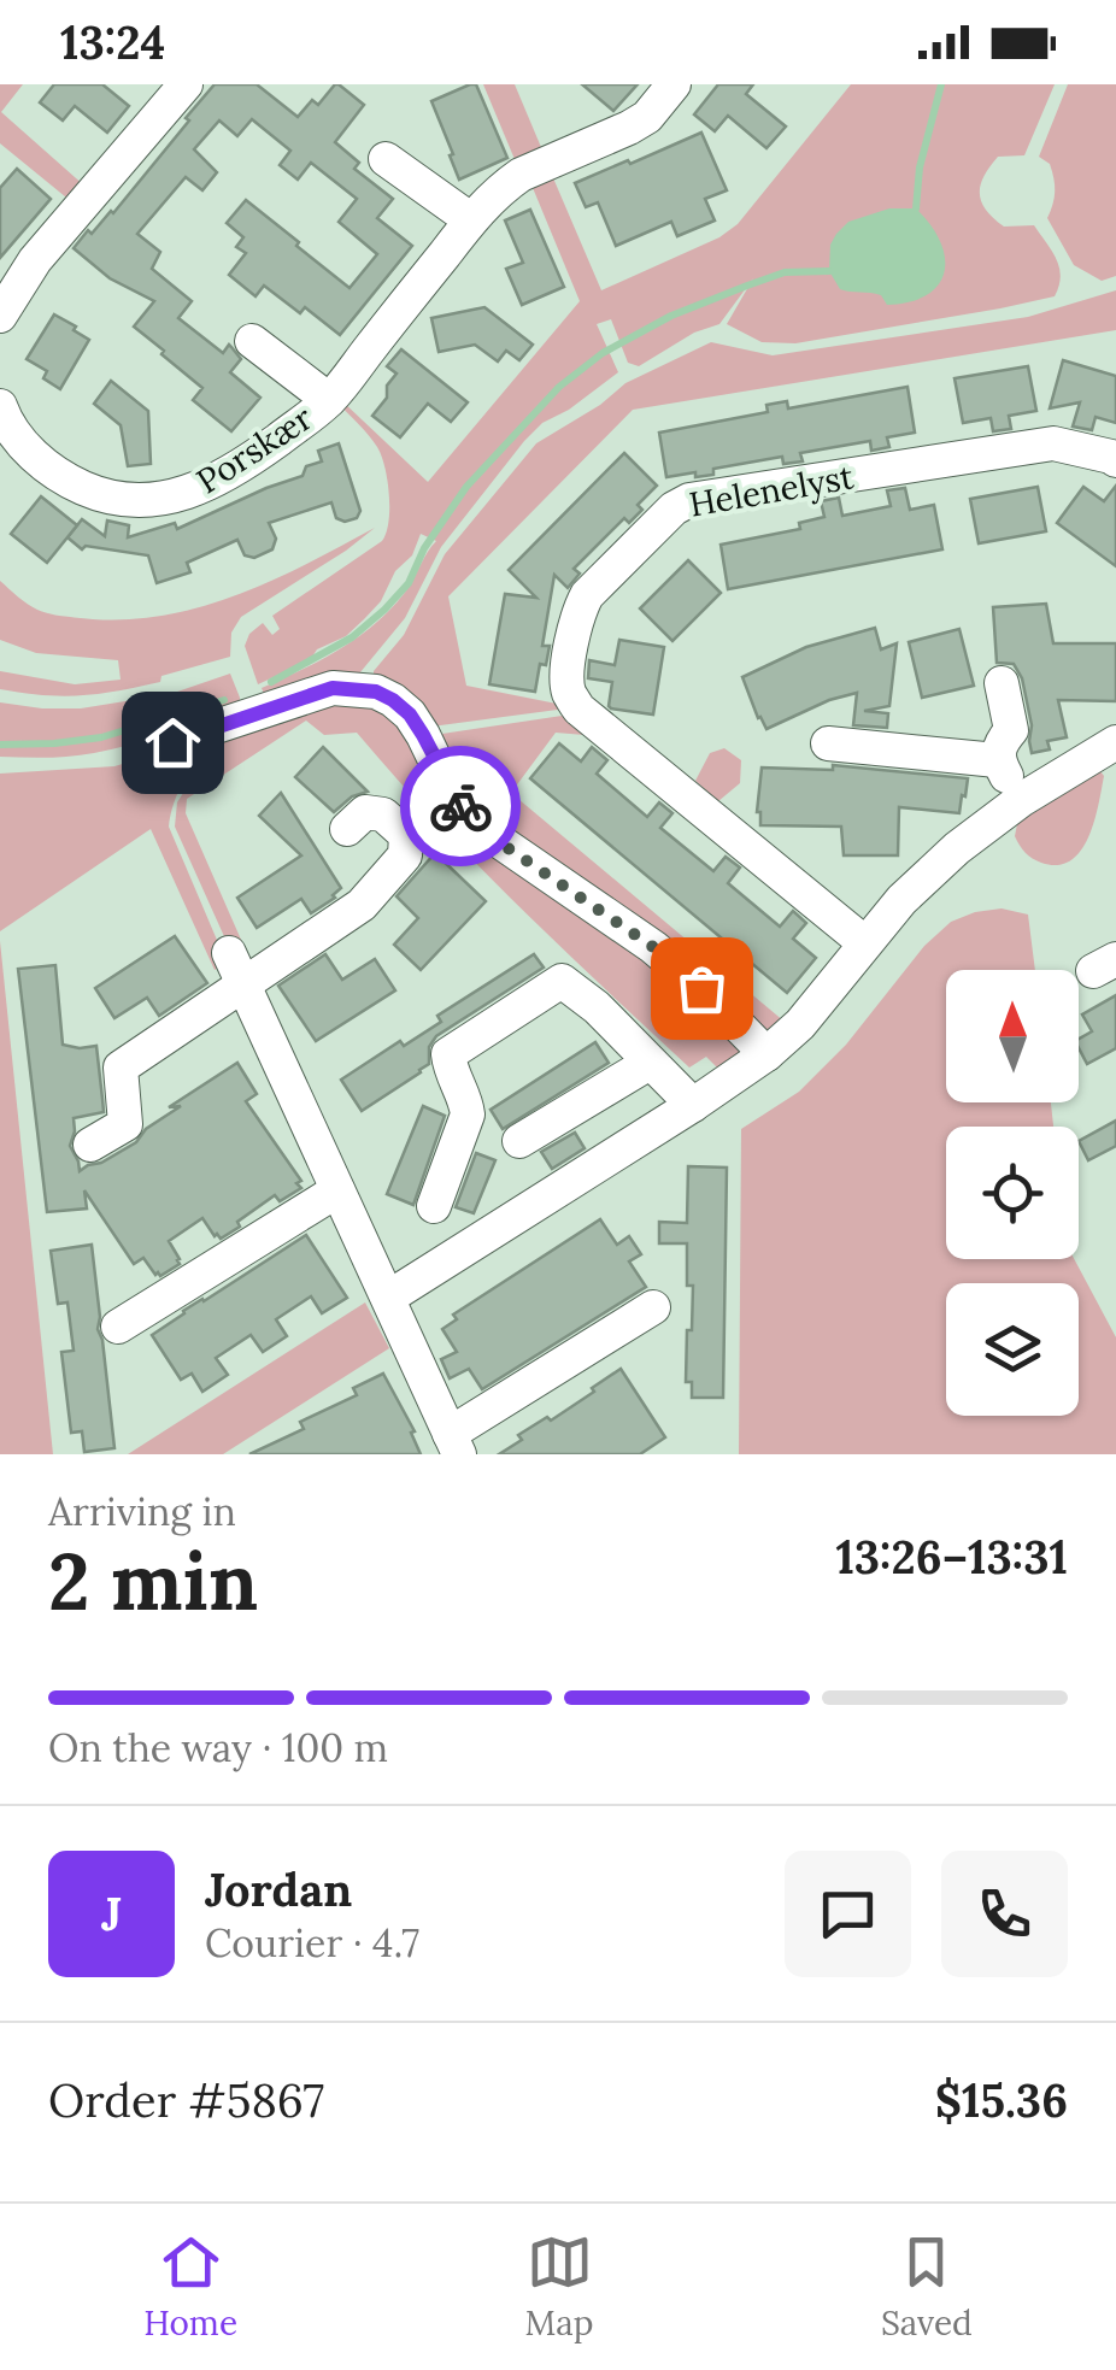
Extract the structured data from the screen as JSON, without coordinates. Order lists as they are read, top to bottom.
{
  "streets": {
    "street": ["Porskær", "Helenelyst"]
  },
  "north": "top",
  "page": {
    "status": "13:24",
    "heading": ["2 min", "Arriving in", "13:26–13:31"],
    "panel": [
      "Jordan",
      "Courier · 4.7",
      "Order #5867",
      "$15.36"
    ],
    "bar": "On the way · 100 m",
    "round": "J",
    "tabs": ["Home", "Map", "Saved"]
  }
}
